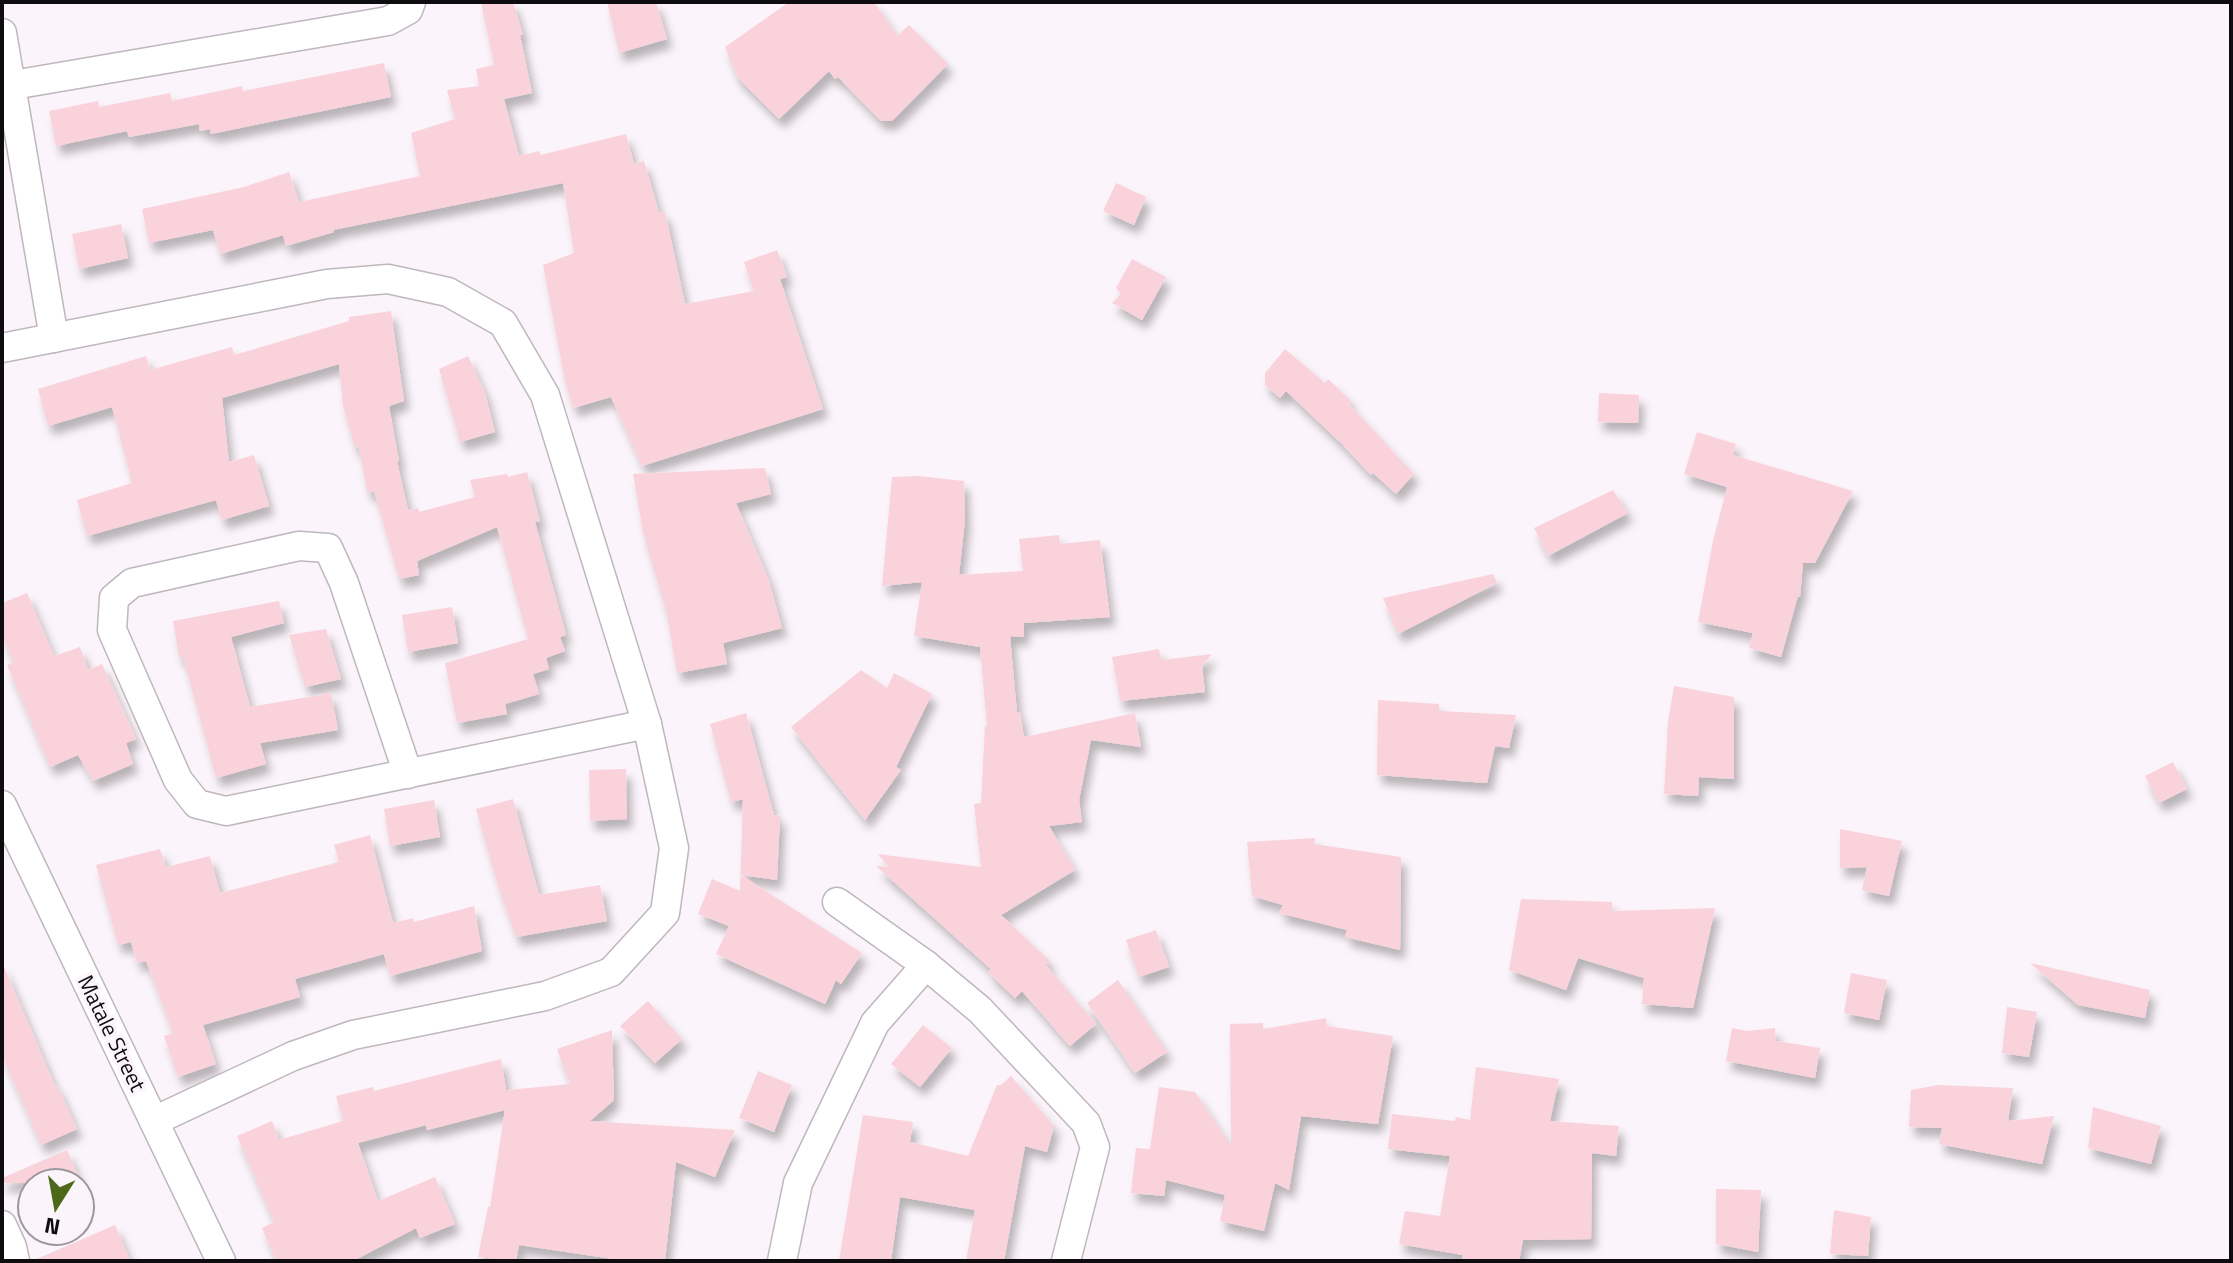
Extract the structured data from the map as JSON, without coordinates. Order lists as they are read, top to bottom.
{
  "streets": {
    "street": ["Matale Street"]
  },
  "north": "bottom"
}
